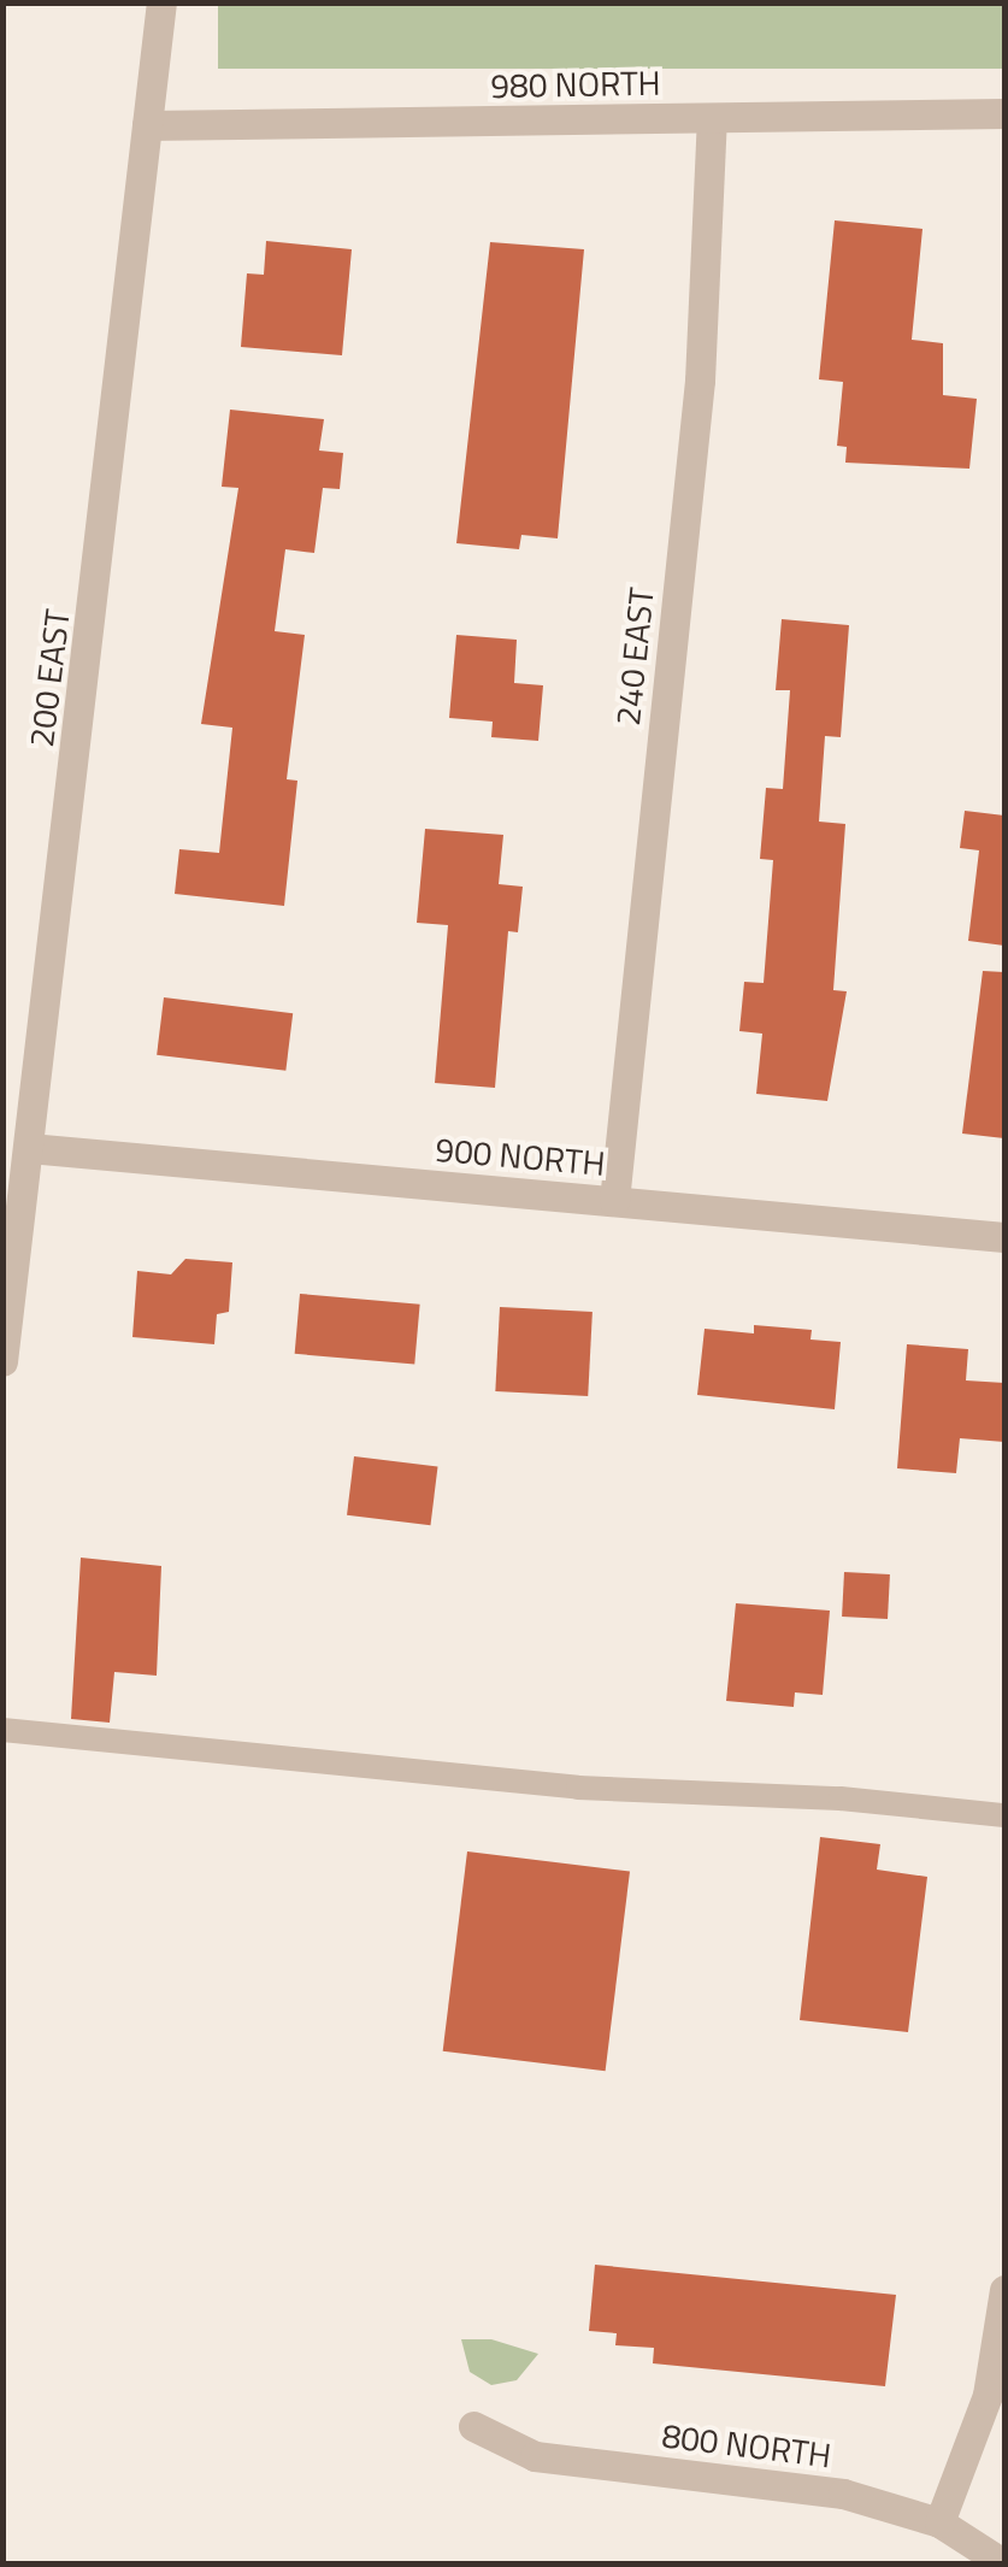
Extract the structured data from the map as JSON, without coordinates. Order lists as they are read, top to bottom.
{
  "streets": {
    "street": [
      "980 NORTH",
      "240 EAST",
      "200 EAST",
      "900 NORTH",
      "800 NORTH"
    ]
  },
  "crossings": [
    ["980 NORTH", "240 EAST"],
    ["980 NORTH", "200 EAST"],
    ["240 EAST", "900 NORTH"],
    ["200 EAST", "900 NORTH"]
  ]
}
